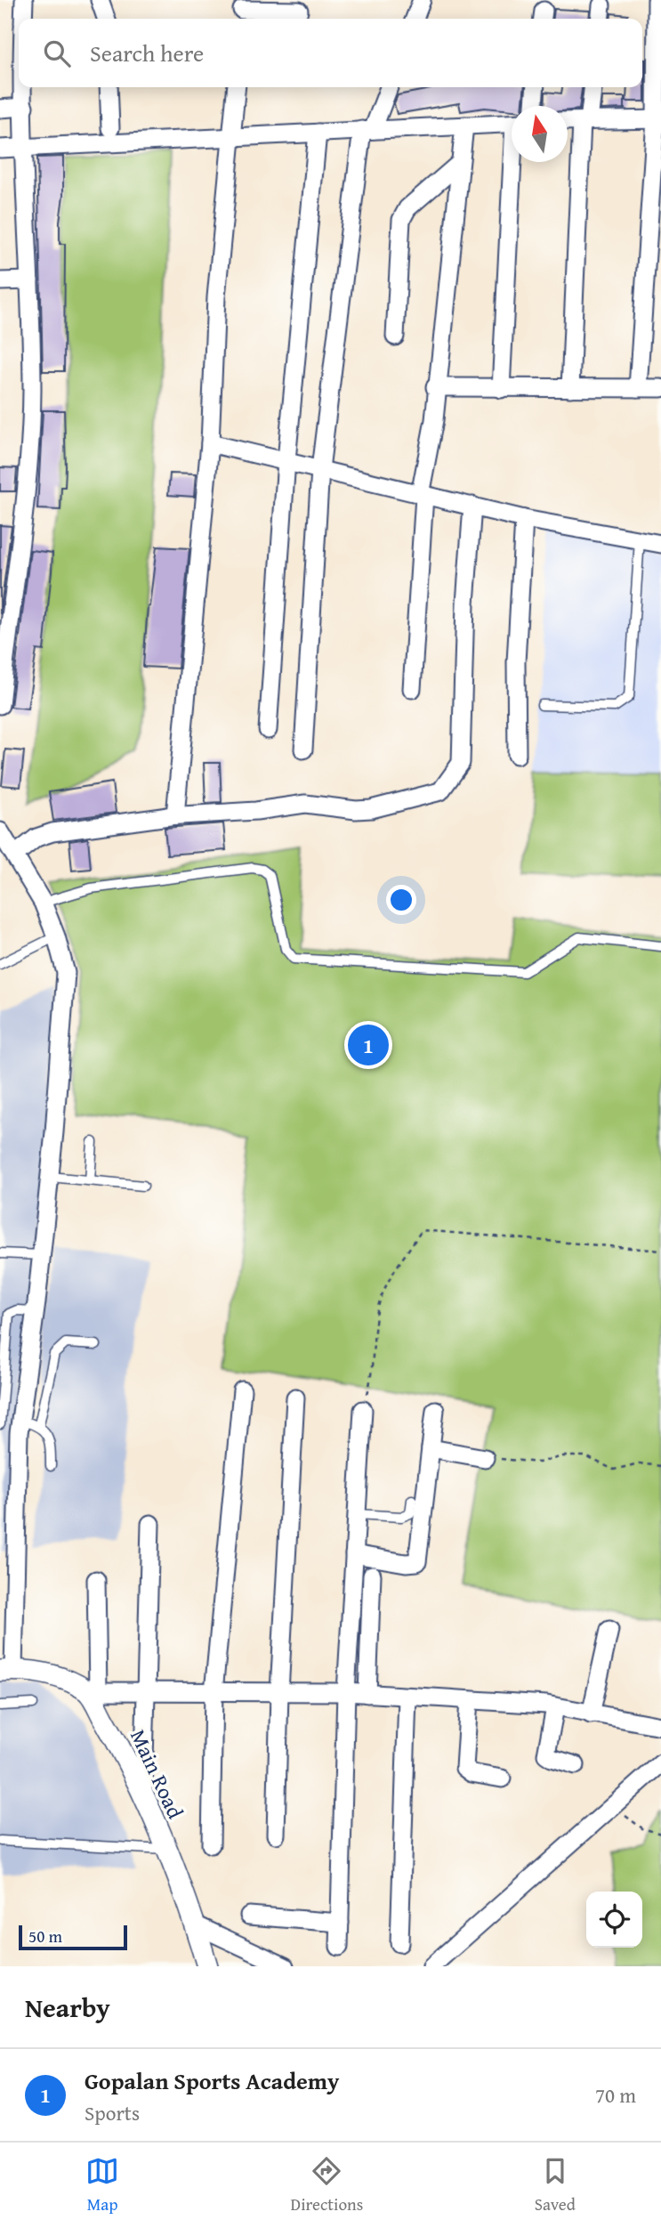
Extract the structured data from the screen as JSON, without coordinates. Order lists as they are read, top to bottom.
{
  "streets": {
    "street": ["Main Road"]
  },
  "scale_bar": "50 m",
  "north": "top",
  "page": {
    "search": "Search here",
    "pins": "1",
    "scale": "50 m",
    "heading": "Nearby",
    "list": [
      {
        "mark": "1",
        "name": "Gopalan Sports Academy",
        "note": "Sports",
        "value": "70 m"
      }
    ],
    "nav": ["Map", "Directions", "Saved"]
  }
}
